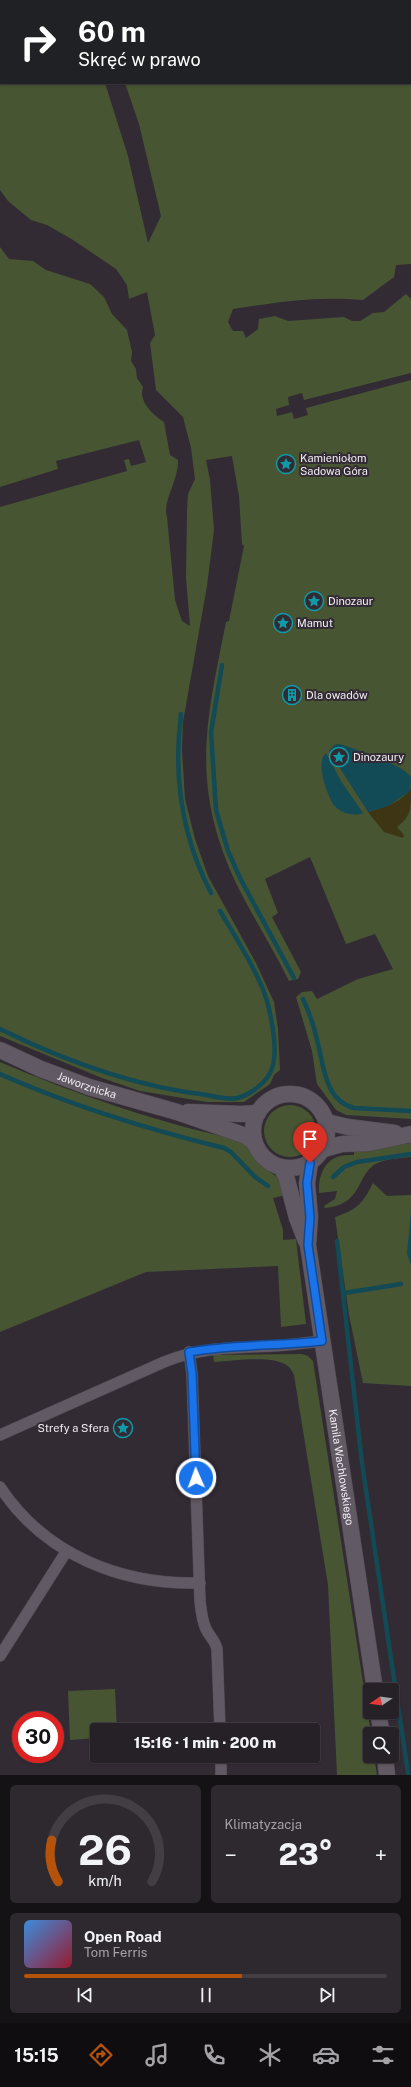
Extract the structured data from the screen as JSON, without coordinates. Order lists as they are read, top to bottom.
{
  "streets": {
    "street": ["Jaworznicka", "Kamila Wachlowskiego"]
  },
  "crossings": [
    ["Jaworznicka", "Kamila Wachlowskiego"]
  ],
  "places": {
    "place": [
      "Kamieniołom Sadowa Góra",
      "Dinozaur",
      "Mamut",
      "Dinozaury",
      "Strefy a Sfera"
    ],
    "building": ["Dla owadów"]
  },
  "north": "left",
  "page": {
    "turn": ["60 m", "Skręć w prawo"],
    "limit": "30",
    "trip": "15:16 · 1 min · 200 m",
    "tile": "Klimatyzacja",
    "heat": ["−", "23°", "+"],
    "song": ["Open Road", "Tom Ferris"],
    "tabs": "15:15",
    "gauge": ["26", "km/h"]
  }
}
